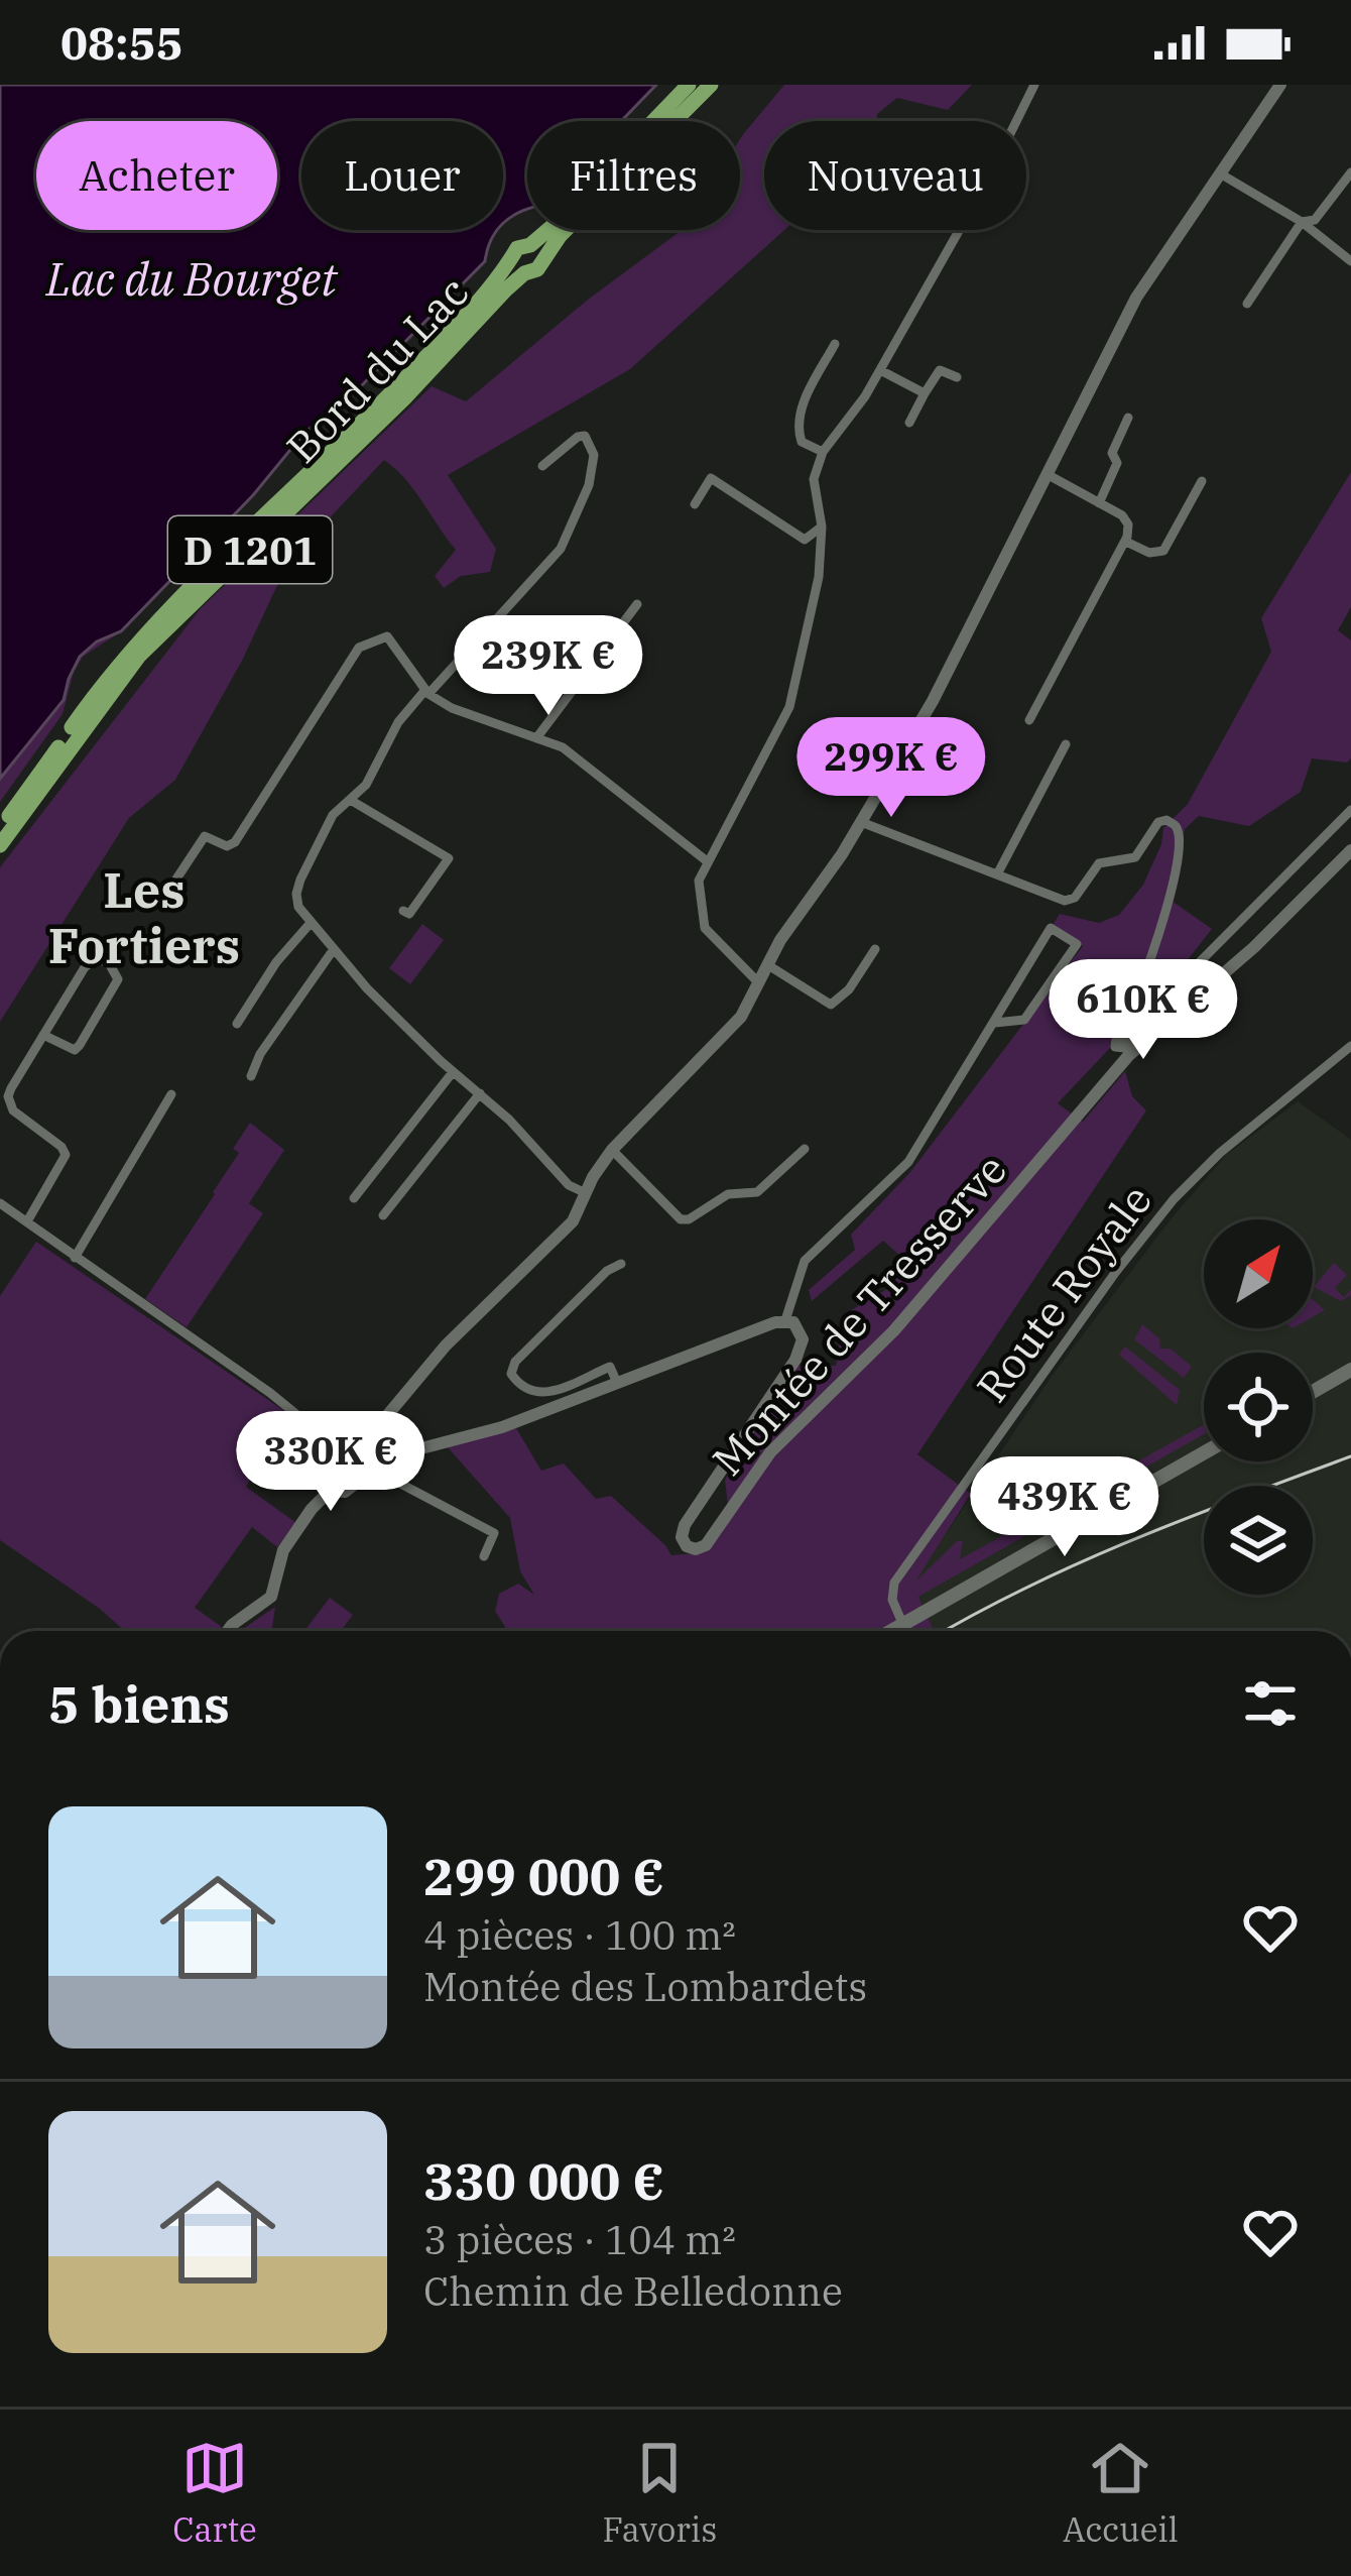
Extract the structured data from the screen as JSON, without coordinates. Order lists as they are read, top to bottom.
{
  "streets": {
    "main road": ["Bord du Lac", "D 1201"],
    "street": ["Route Royale", "Montée de Tresserve"]
  },
  "districts": ["Les Fortiers"],
  "water": ["Lac du Bourget"],
  "north": "top right",
  "page": {
    "status": "08:55",
    "chip": [
      "Acheter",
      "Louer",
      "Filtres",
      "Nouveau"
    ],
    "price": [
      "239K €",
      "299K €",
      "610K €",
      "330K €",
      "439K €"
    ],
    "heading": "5 biens",
    "list": [
      {
        "name": "299 000 €",
        "note": "4 pièces · 100 m² · Montée des Lombardets"
      },
      {
        "name": "330 000 €",
        "note": "3 pièces · 104 m² · Chemin de Belledonne"
      }
    ],
    "tabs": ["Carte", "Favoris", "Accueil"]
  }
}
